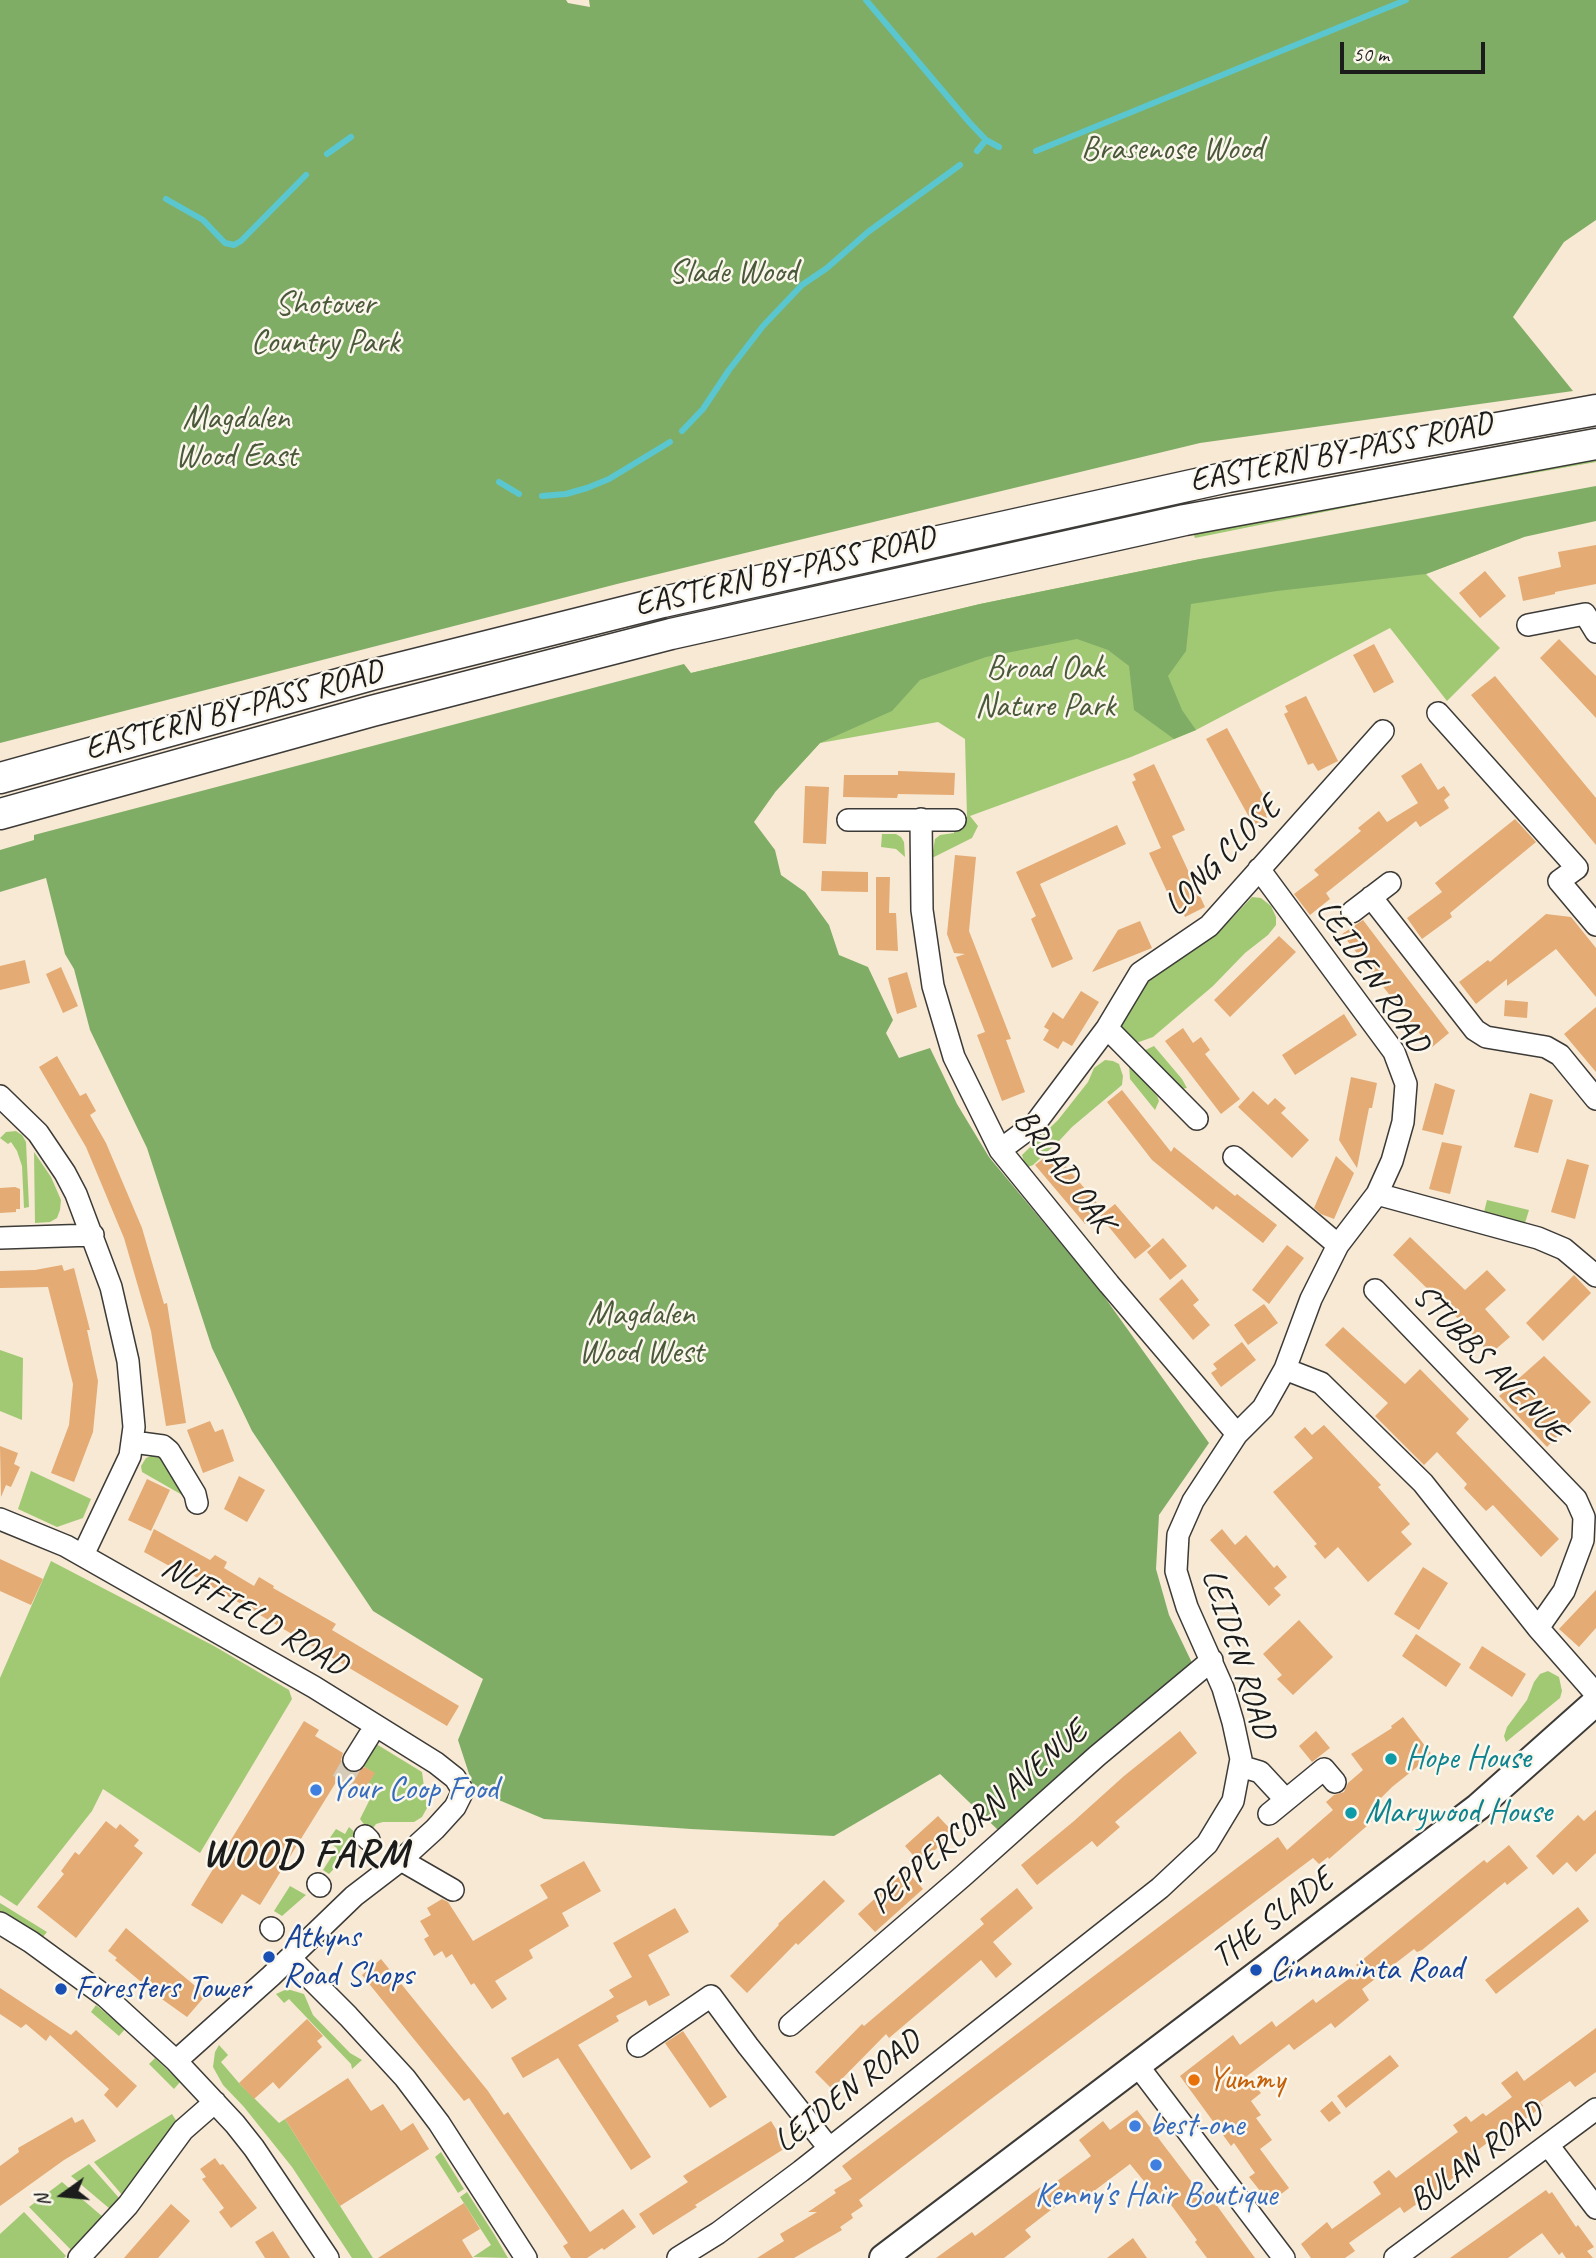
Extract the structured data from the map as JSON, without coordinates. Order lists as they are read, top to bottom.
{
  "streets": {
    "highway": ["EASTERN BY-PASS ROAD"],
    "main road": ["THE SLADE"],
    "street": [
      "LONG CLOSE",
      "LEIDEN ROAD",
      "BROAD OAK",
      "STUBBS AVENUE",
      "NUFFIELD ROAD",
      "PEPPERCORN AVENUE",
      "BULAN ROAD"
    ]
  },
  "crossings": [
    ["LONG CLOSE", "LEIDEN ROAD"],
    ["LONG CLOSE", "BROAD OAK"],
    ["LEIDEN ROAD", "BROAD OAK"],
    ["LEIDEN ROAD", "PEPPERCORN AVENUE"]
  ],
  "districts": ["WOOD FARM"],
  "parks": [
    "Brasenose Wood",
    "Slade Wood",
    "Shotover Country Park",
    "Magdalen Wood East",
    "Broad Oak Nature Park",
    "Magdalen Wood West"
  ],
  "places": [
    "Hope House",
    "Your Coop Food",
    "Marywood House",
    "Atkyns Road Shops",
    "Cinnaminta Road",
    "Foresters Tower",
    "Yummy",
    "best-one",
    "Kenny's Hair Boutique"
  ],
  "scale_bar": "50 m",
  "north": "left"
}
